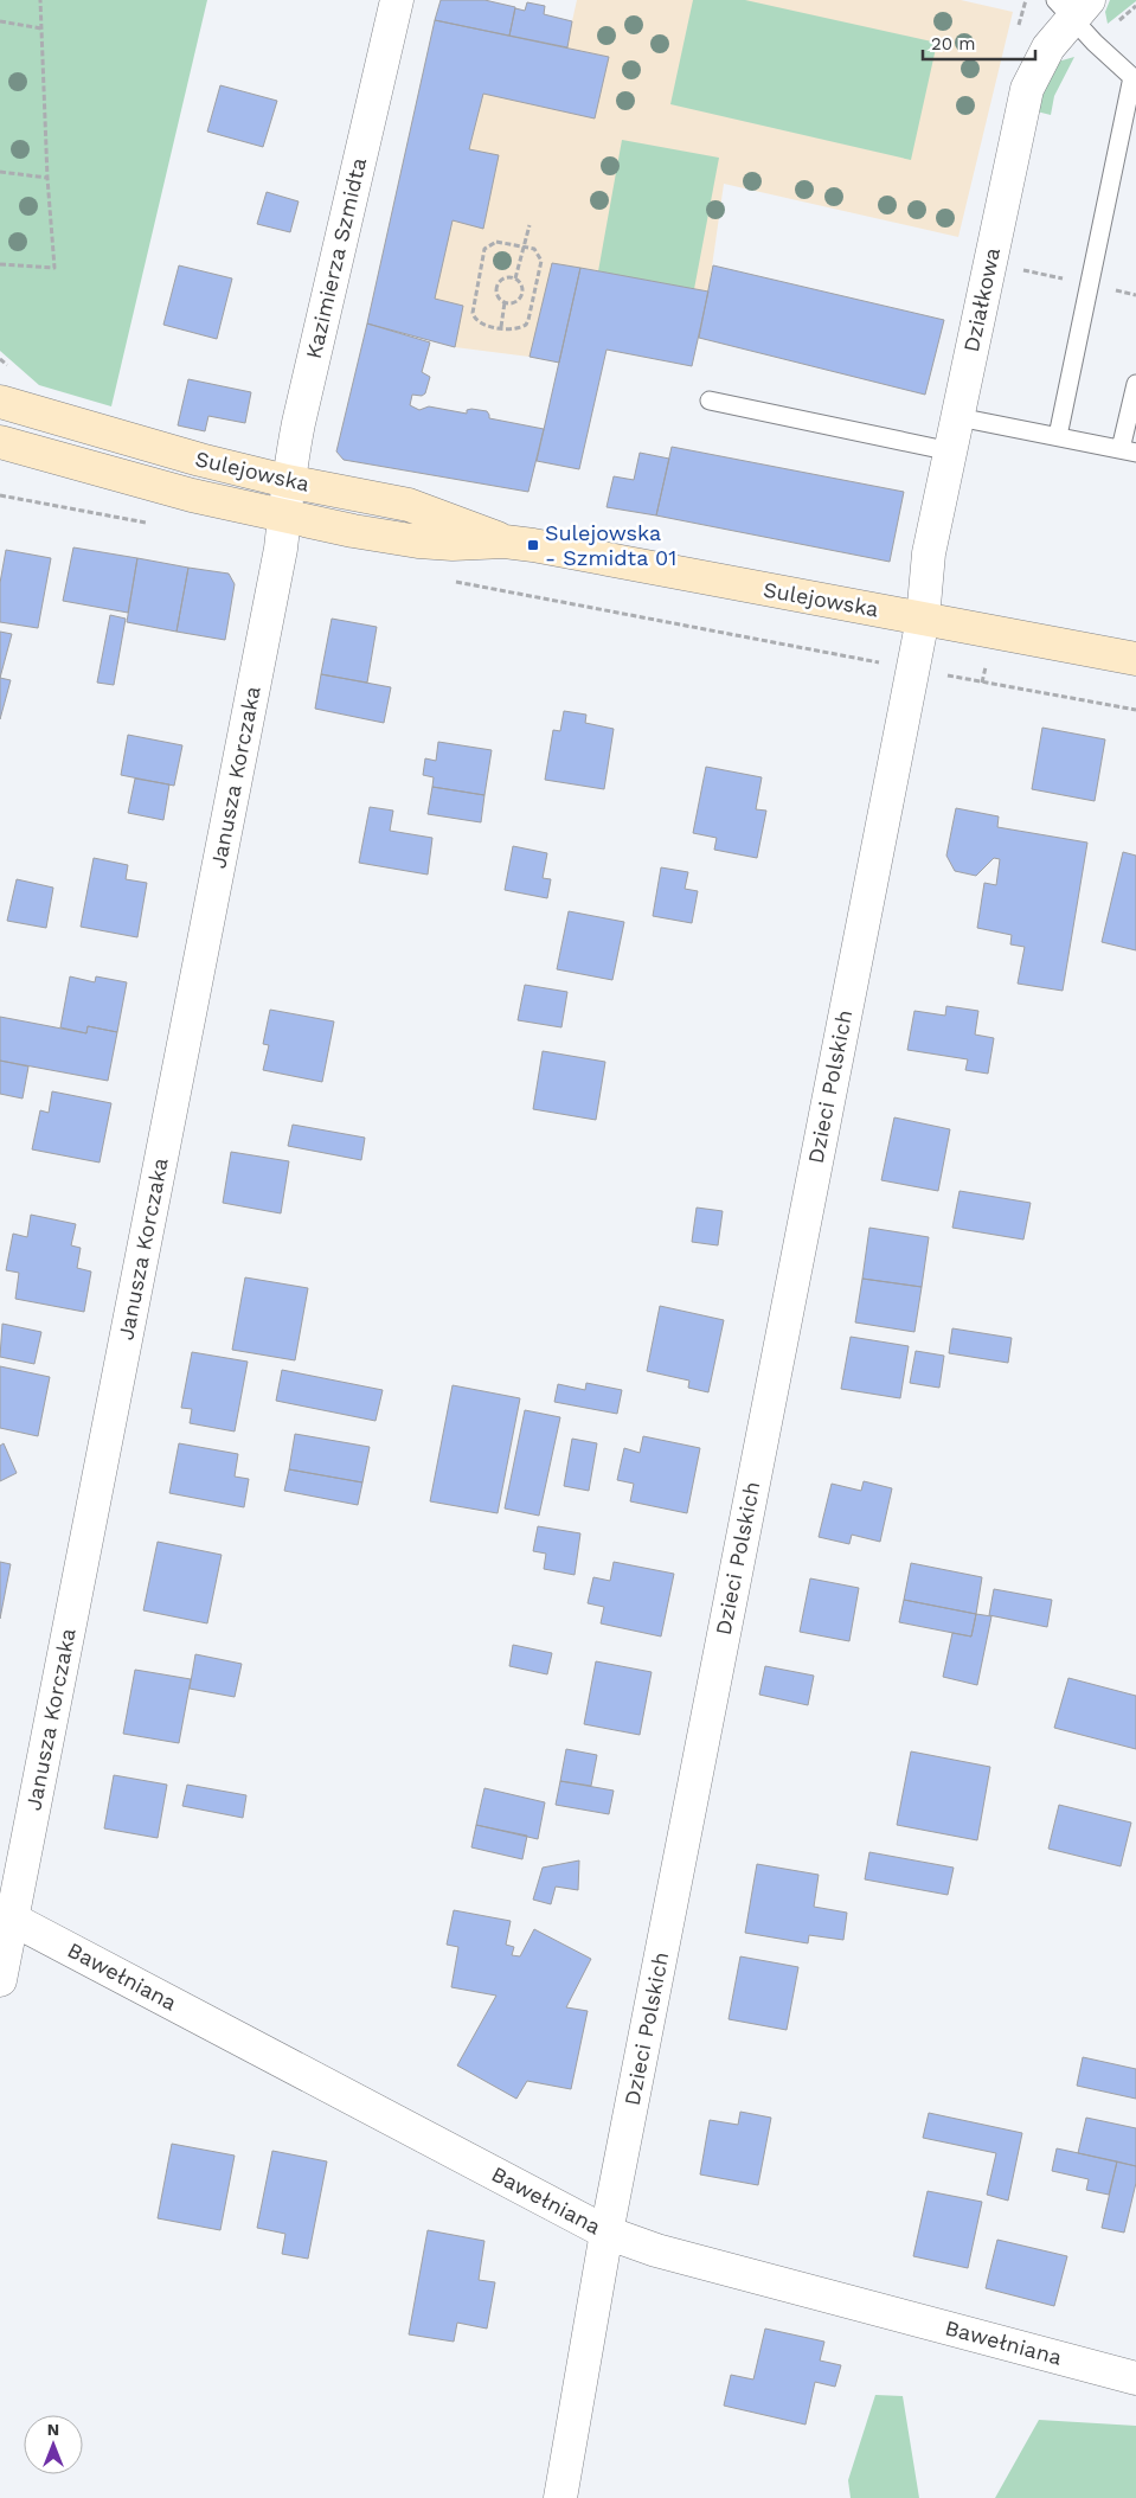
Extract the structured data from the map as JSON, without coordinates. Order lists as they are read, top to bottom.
{
  "streets": {
    "main road": ["Sulejowska"],
    "street": [
      "Kazimierza Szmidta",
      "Działkowa",
      "Janusza Korczaka",
      "Dzieci Polskich",
      "Bawełniana"
    ]
  },
  "crossings": [
    ["Kazimierza Szmidta", "Sulejowska"],
    ["Kazimierza Szmidta", "Janusza Korczaka"],
    ["Działkowa", "Sulejowska"],
    ["Działkowa", "Dzieci Polskich"],
    ["Sulejowska", "Janusza Korczaka"],
    ["Sulejowska", "Dzieci Polskich"],
    ["Janusza Korczaka", "Bawełniana"],
    ["Dzieci Polskich", "Bawełniana"]
  ],
  "places": {
    "transit": ["Sulejowska - Szmidta 01"]
  },
  "scale_bar": "20 m",
  "north": "top"
}
